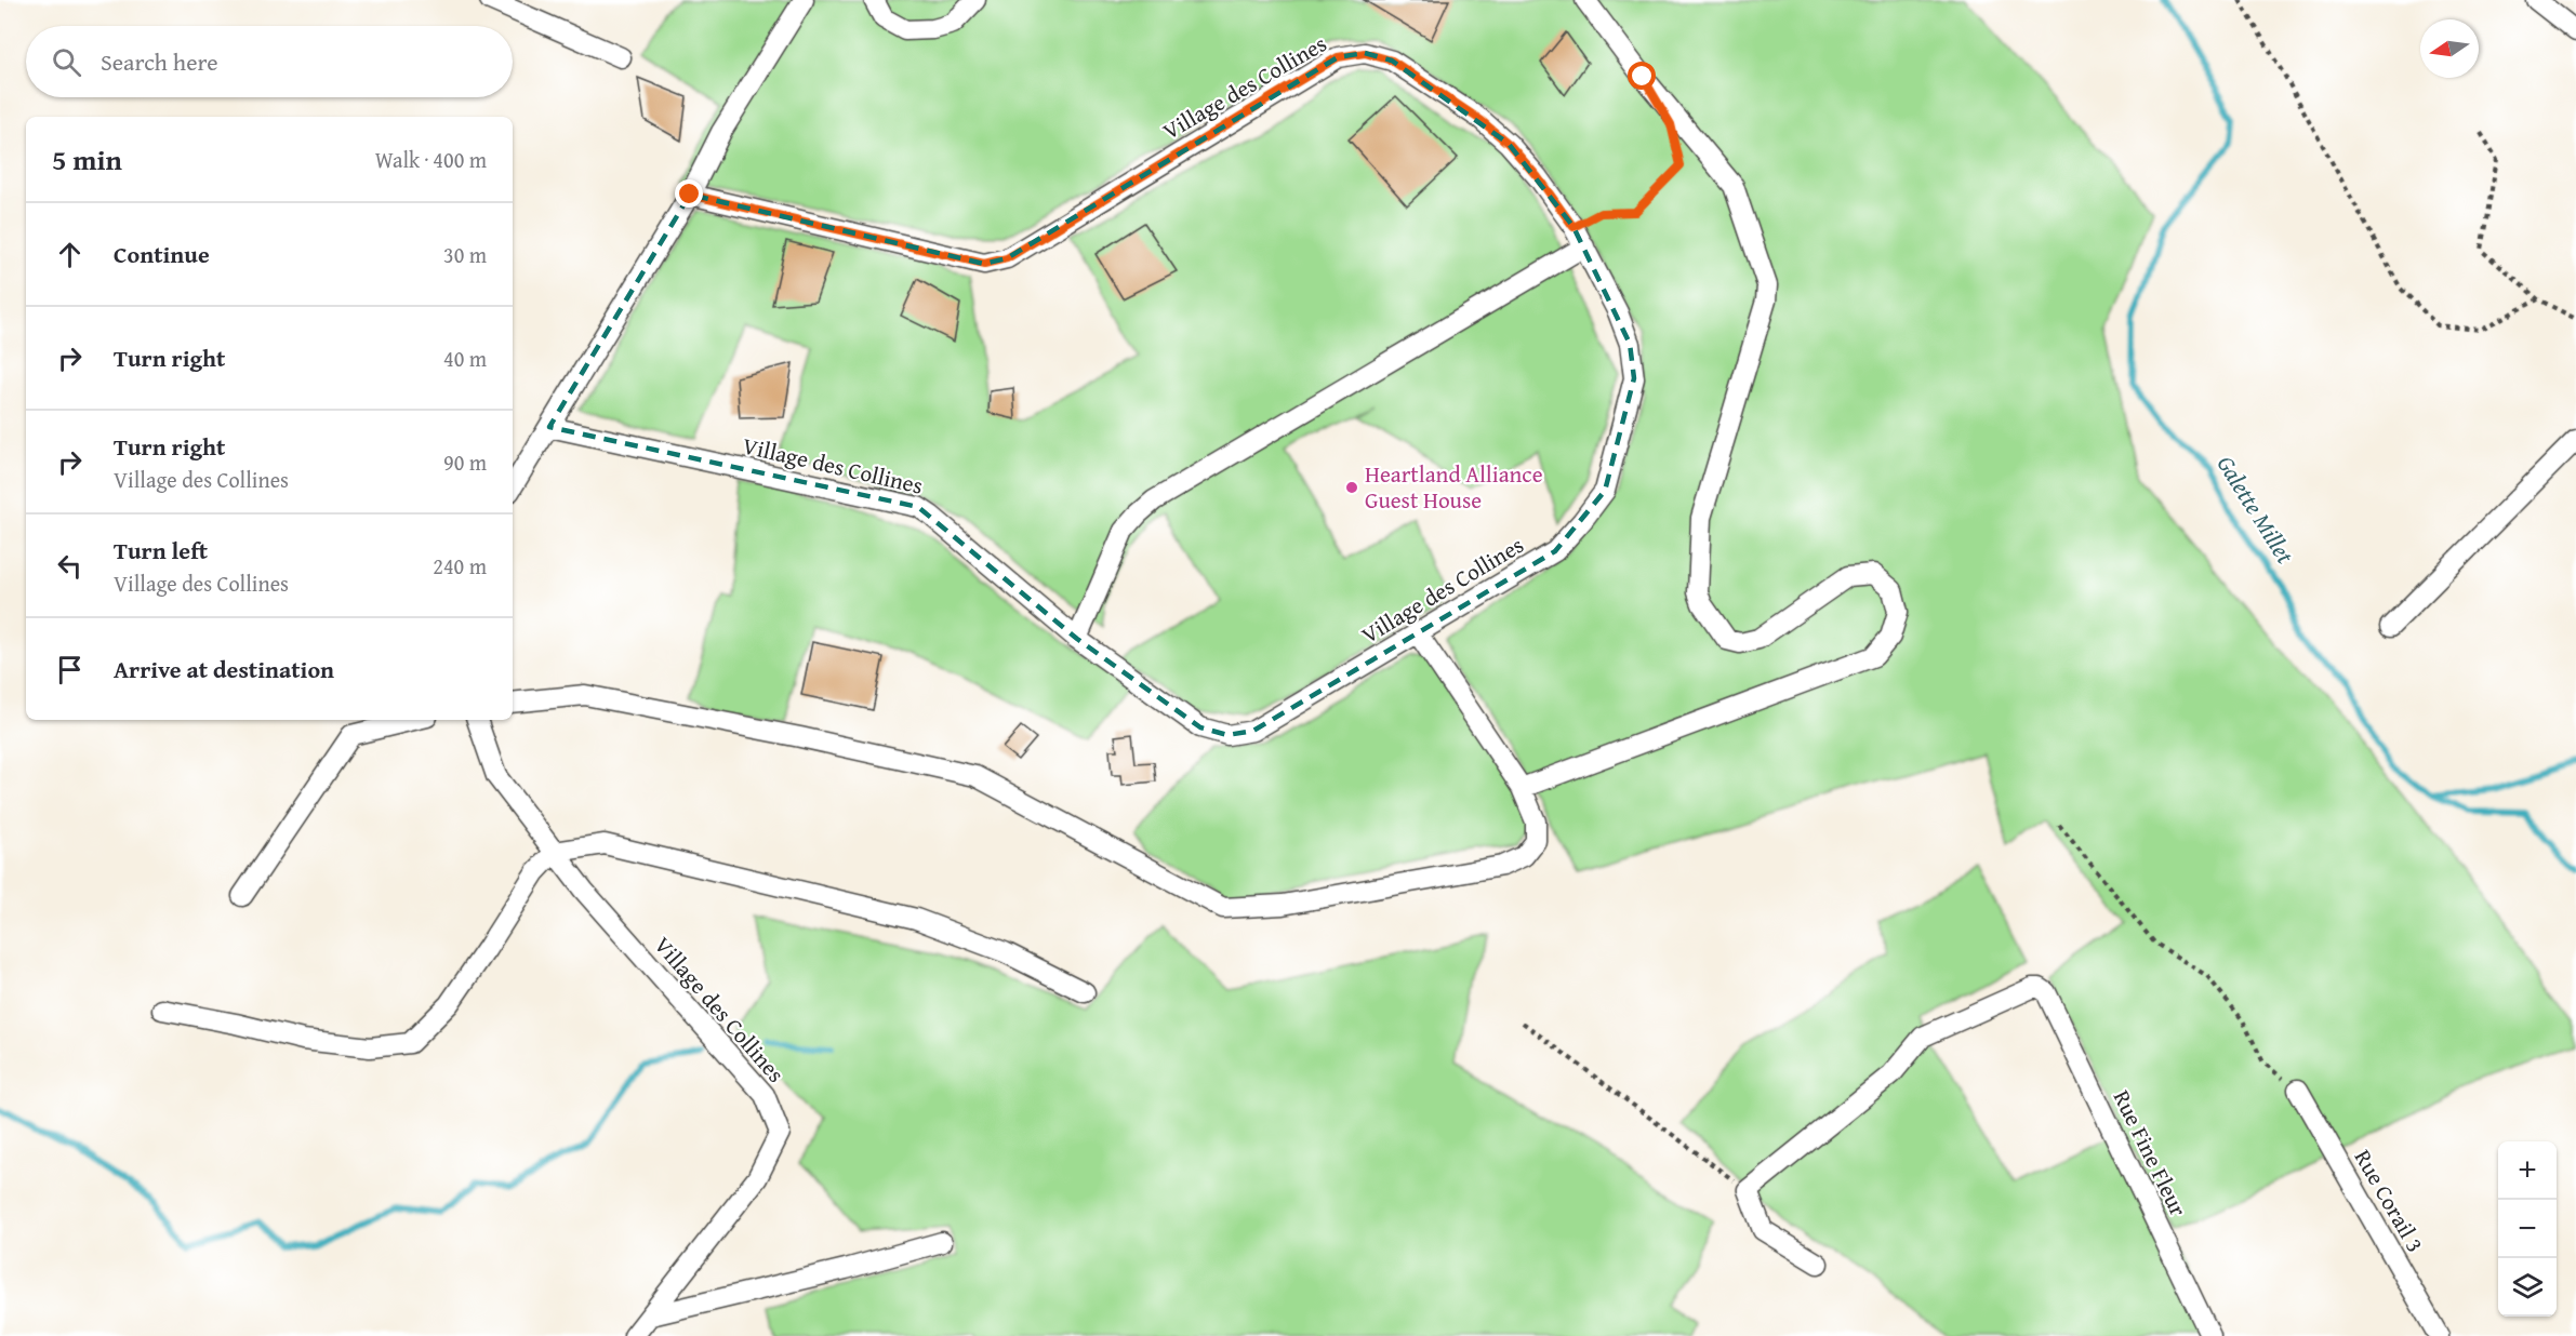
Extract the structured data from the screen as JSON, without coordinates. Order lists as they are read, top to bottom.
{
  "streets": {
    "street": ["Village des Collines", "Rue Fine Fleur", "Rue Corail 3"]
  },
  "water": ["Galette Millet"],
  "places": ["Heartland Alliance Guest House"],
  "north": "left",
  "page": {
    "search": "Search here",
    "heading": ["5 min", "Walk · 400 m"],
    "list": [
      ["Continue", "30 m"],
      ["Turn right", "40 m"],
      ["Turn right", "Village des Collines", "90 m"],
      ["Turn left", "Village des Collines", "240 m"],
      "Arrive at destination"
    ],
    "map_buttons": ["+", "−"]
  }
}
